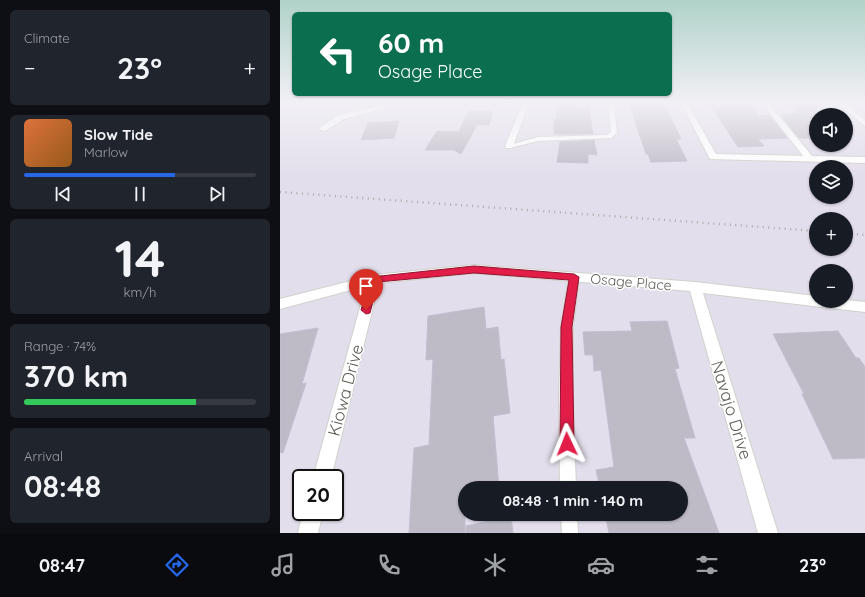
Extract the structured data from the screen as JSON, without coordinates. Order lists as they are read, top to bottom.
{
  "streets": {
    "street": ["Osage Place", "Kiowa Drive", "Navajo Drive"]
  },
  "crossings": [
    ["Osage Place", "Kiowa Drive"],
    ["Osage Place", "Navajo Drive"]
  ],
  "page": {
    "tile": [
      "Climate",
      ["14", "km/h"],
      ["Range · 74%", "370 km"],
      ["Arrival", "08:48"]
    ],
    "turn": ["60 m", "Osage Place"],
    "heat": ["−", "23°", "+"],
    "map_buttons": ["+", "−"],
    "song": ["Slow Tide", "Marlow"],
    "limit": "20",
    "trip": "08:48 · 1 min · 140 m",
    "tabs": ["08:47", "23°"]
  }
}
